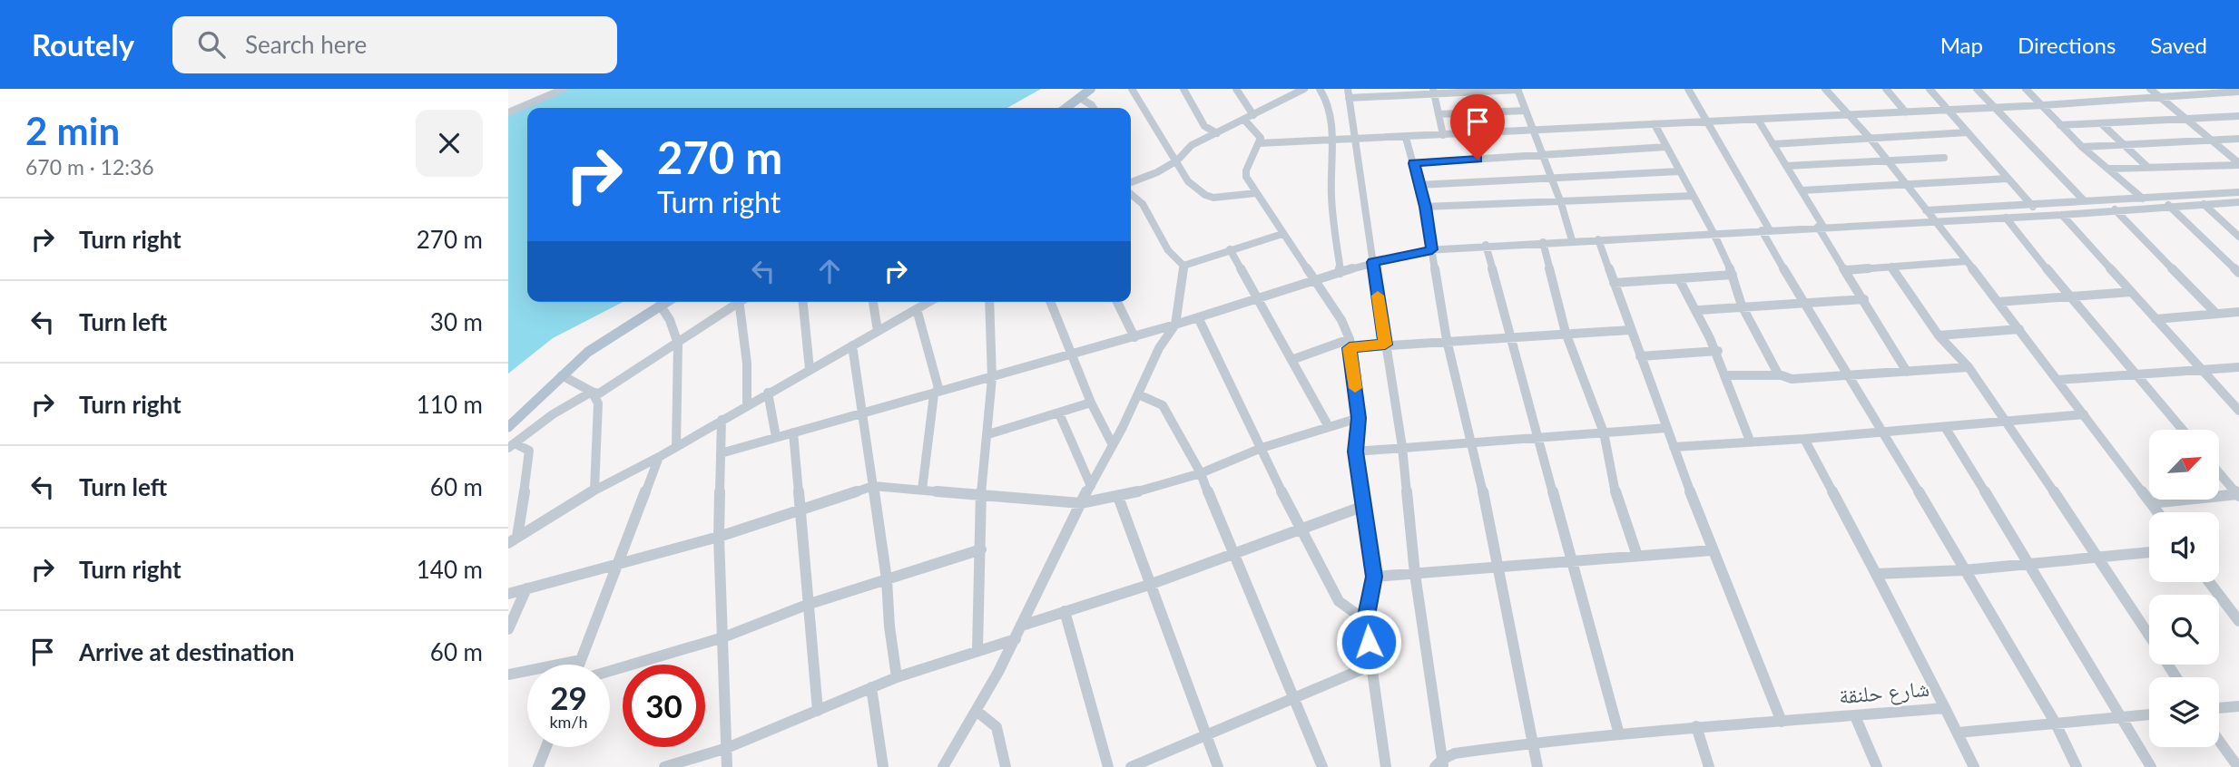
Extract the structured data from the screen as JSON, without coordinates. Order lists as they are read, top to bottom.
{
  "streets": {
    "street": ["شارع حلنقة"]
  },
  "north": "top right",
  "page": {
    "header": "Routely",
    "search": "Search here",
    "nav": ["Map", "Directions", "Saved"],
    "heading": ["2 min", "670 m · 12:36"],
    "turn": ["270 m", "Turn right"],
    "list": [
      {
        "name": "Turn right",
        "value": "270 m"
      },
      {
        "name": "Turn left",
        "value": "30 m"
      },
      {
        "name": "Turn right",
        "value": "110 m"
      },
      {
        "name": "Turn left",
        "value": "60 m"
      },
      {
        "name": "Turn right",
        "value": "140 m"
      },
      {
        "name": "Arrive at destination",
        "value": "60 m"
      }
    ],
    "speed": "29 km/h",
    "limit": "30"
  }
}
